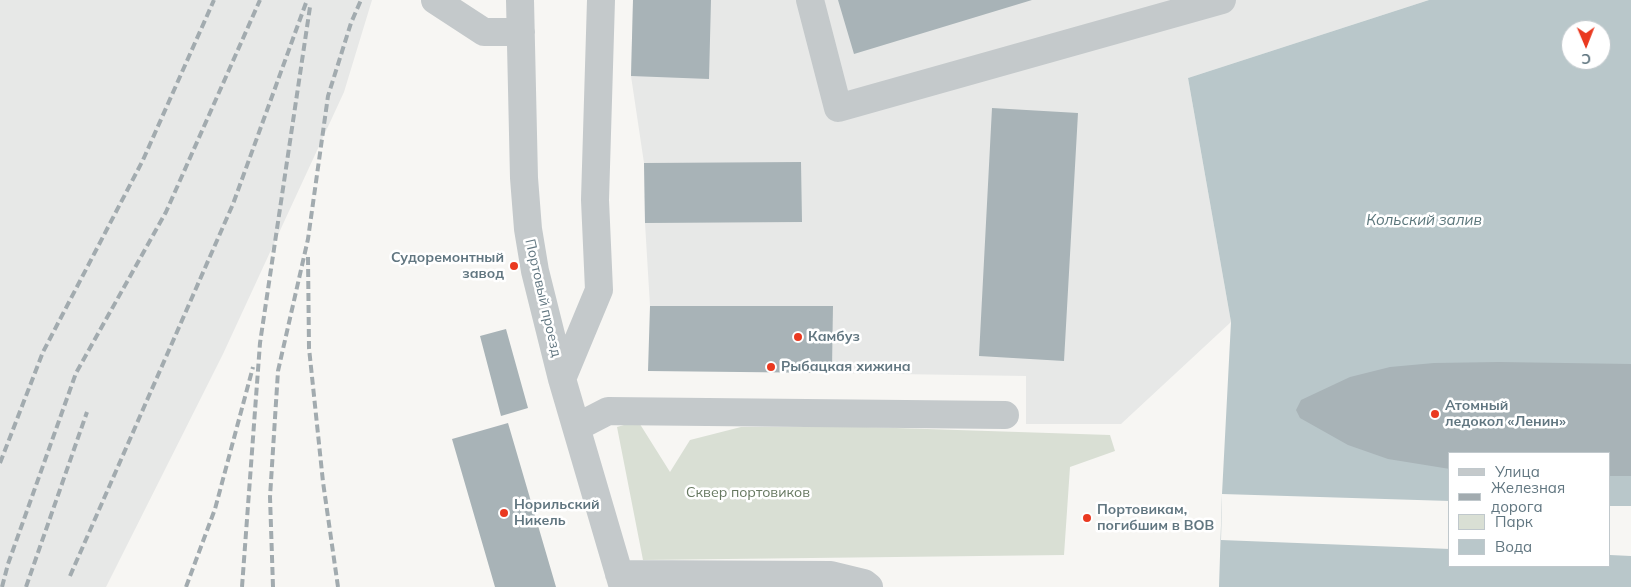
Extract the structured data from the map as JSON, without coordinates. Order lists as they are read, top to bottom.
{
  "streets": {
    "street": ["Портовый проезд"]
  },
  "water": ["Кольский залив"],
  "parks": ["Сквер портовиков"],
  "places": [
    "Судоремонтный завод",
    "Камбуз",
    "Рыбацкая хижина",
    "Атомный ледокол «Ленин»",
    "Норильский Никель",
    "Портовикам, погибшим в ВОВ"
  ],
  "legend": [
    "Улица",
    "Железная дорога",
    "Парк",
    "Вода"
  ],
  "north": "bottom"
}
